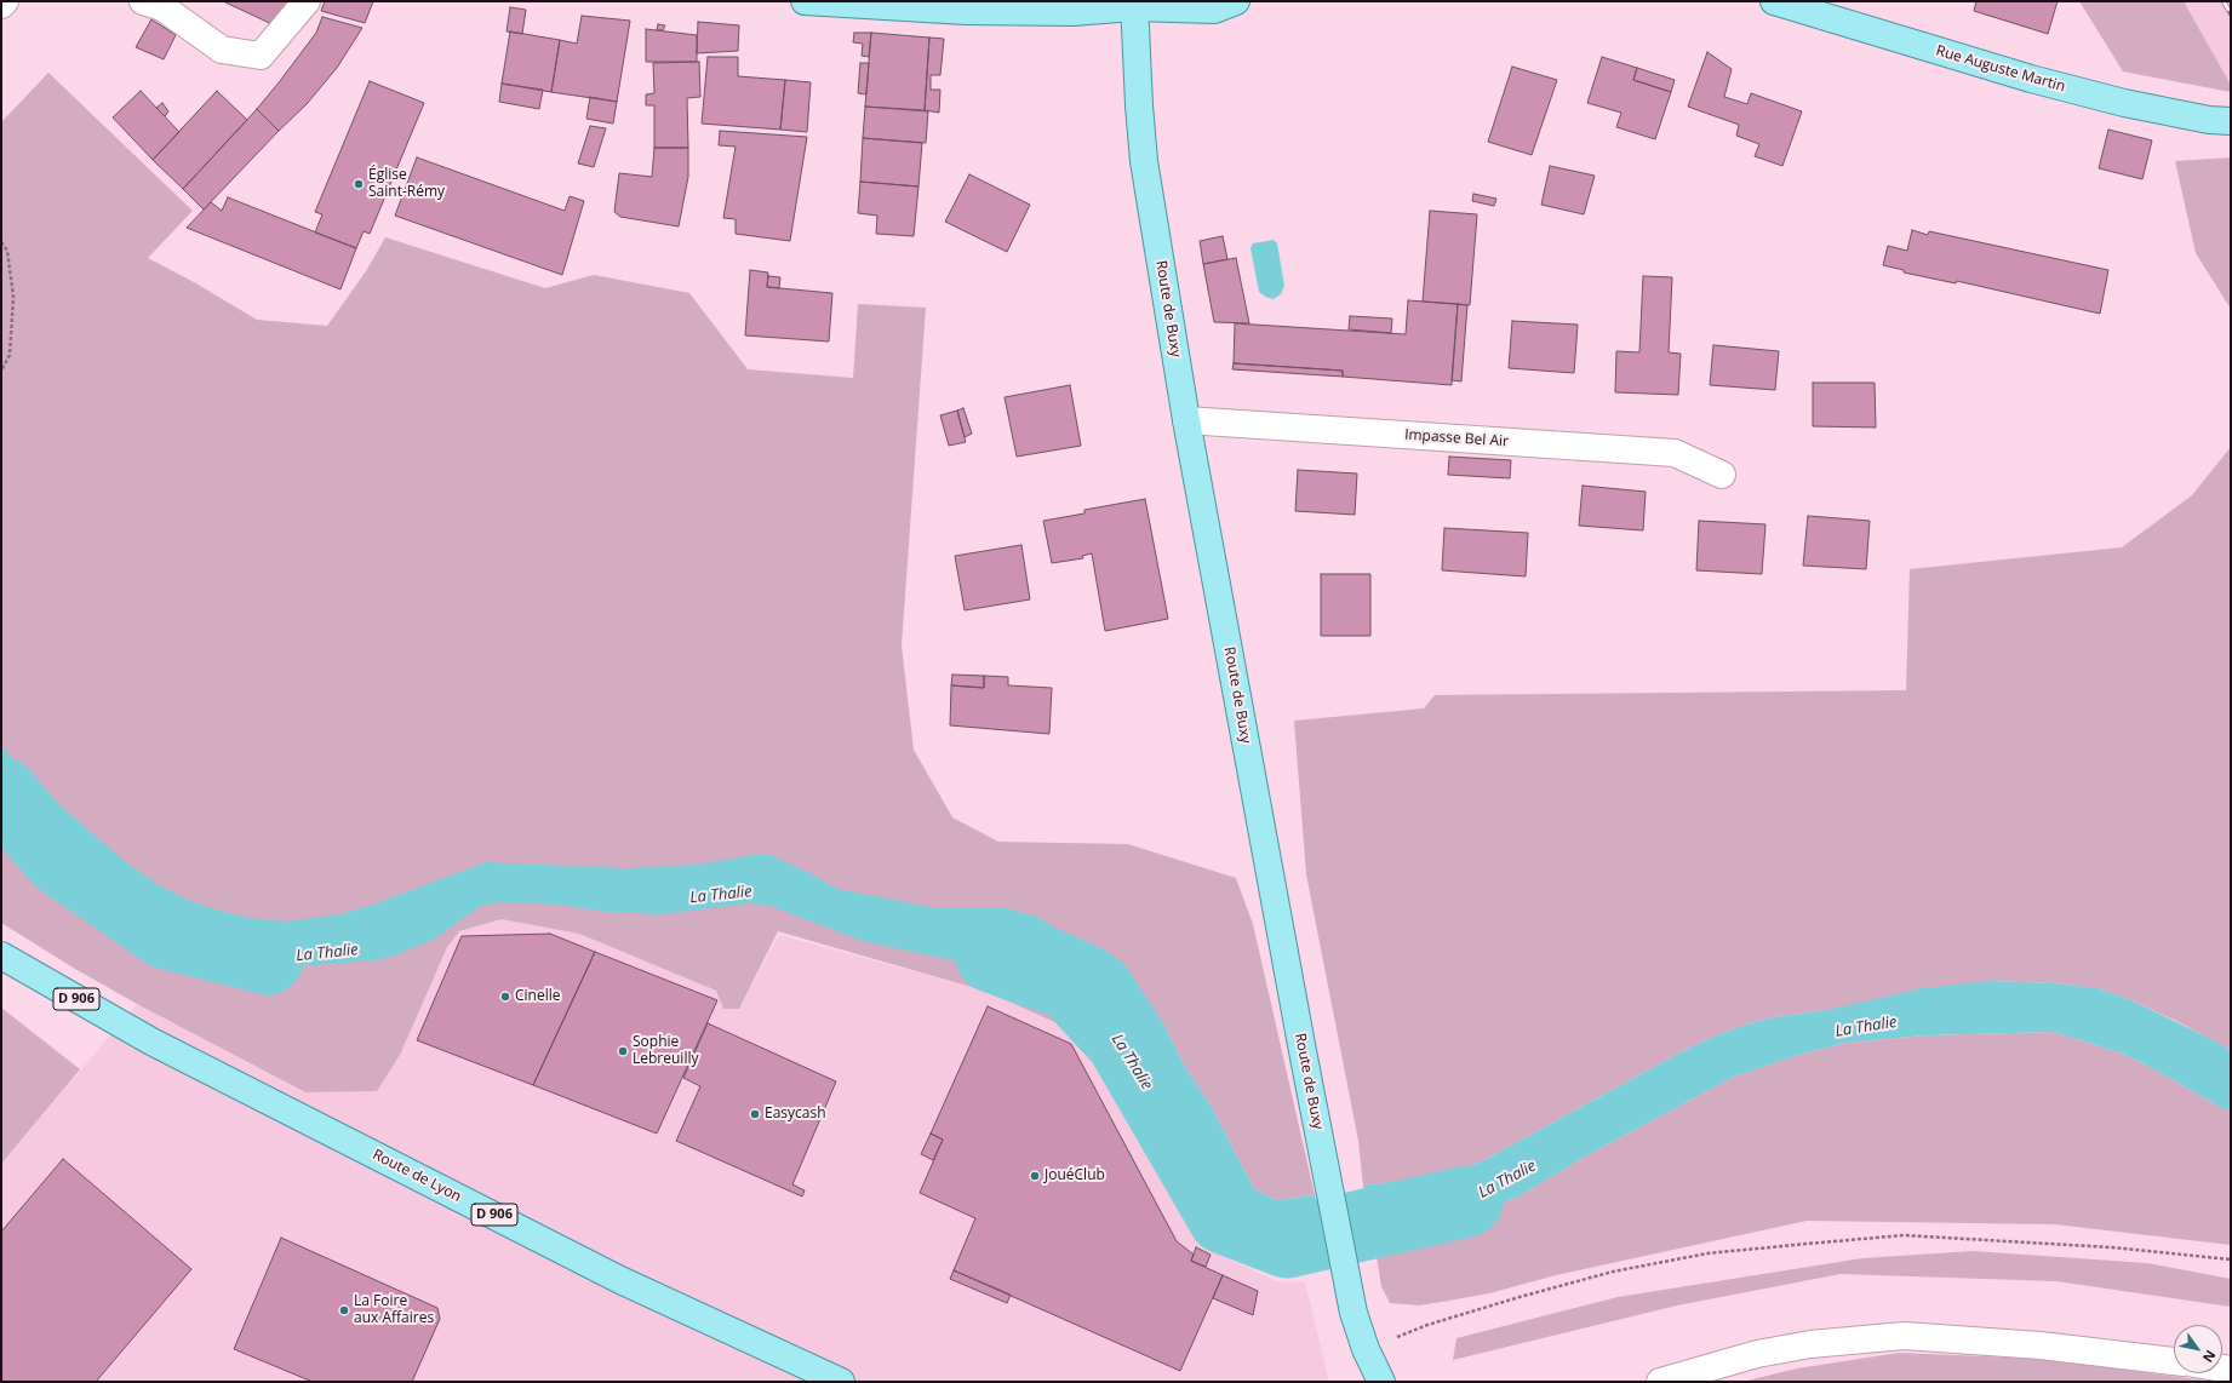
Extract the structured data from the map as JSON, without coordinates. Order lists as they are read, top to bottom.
{
  "streets": {
    "main road": [
      "Rue Auguste Martin",
      "Route de Buxy",
      "D 906",
      "Route de Lyon"
    ],
    "street": ["Impasse Bel Air"]
  },
  "crossings": [
    ["Route de Buxy", "Impasse Bel Air"]
  ],
  "water": ["La Thalie"],
  "places": [
    "Église Saint-Rémy",
    "Cinelle",
    "Sophie Lebreuilly",
    "Easycash",
    "JouéClub",
    "La Foire aux Affaires"
  ],
  "north": "bottom right"
}
